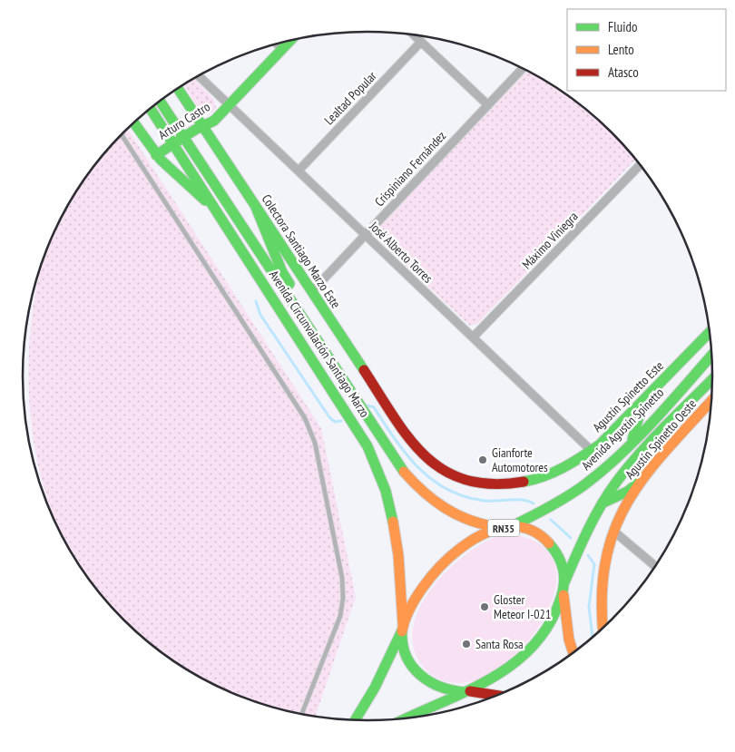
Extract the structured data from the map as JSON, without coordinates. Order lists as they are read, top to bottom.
{
  "streets": {
    "main road": [
      "Arturo Castro",
      "Colectora Santiago Marzo Este",
      "Avenida Circunvalación Santiago Marzo",
      "Agustín Spinetto Este",
      "Avenida Agustín Spinetto",
      "Agustín Spinetto Oeste",
      "RN35"
    ],
    "street": [
      "Lealtad Popular",
      "Crispiniano Fernández",
      "Máximo Viniegra",
      "José Alberto Torres"
    ]
  },
  "crossings": [
    ["Lealtad Popular", "José Alberto Torres"],
    ["Arturo Castro", "Colectora Santiago Marzo Este"],
    ["Arturo Castro", "José Alberto Torres"],
    ["Arturo Castro", "Avenida Circunvalación Santiago Marzo"],
    ["Crispiniano Fernández", "Colectora Santiago Marzo Este"],
    ["Crispiniano Fernández", "José Alberto Torres"],
    ["Máximo Viniegra", "José Alberto Torres"],
    ["Colectora Santiago Marzo Este", "Agustín Spinetto Este"],
    ["José Alberto Torres", "Agustín Spinetto Este"],
    ["Avenida Circunvalación Santiago Marzo", "Avenida Agustín Spinetto"],
    ["Avenida Circunvalación Santiago Marzo", "RN35"],
    ["Avenida Agustín Spinetto", "RN35"]
  ],
  "places": ["Gianforte Automotores", "Gloster Meteor I-021", "Santa Rosa"],
  "legend": ["Fluido", "Lento", "Atasco"]
}
